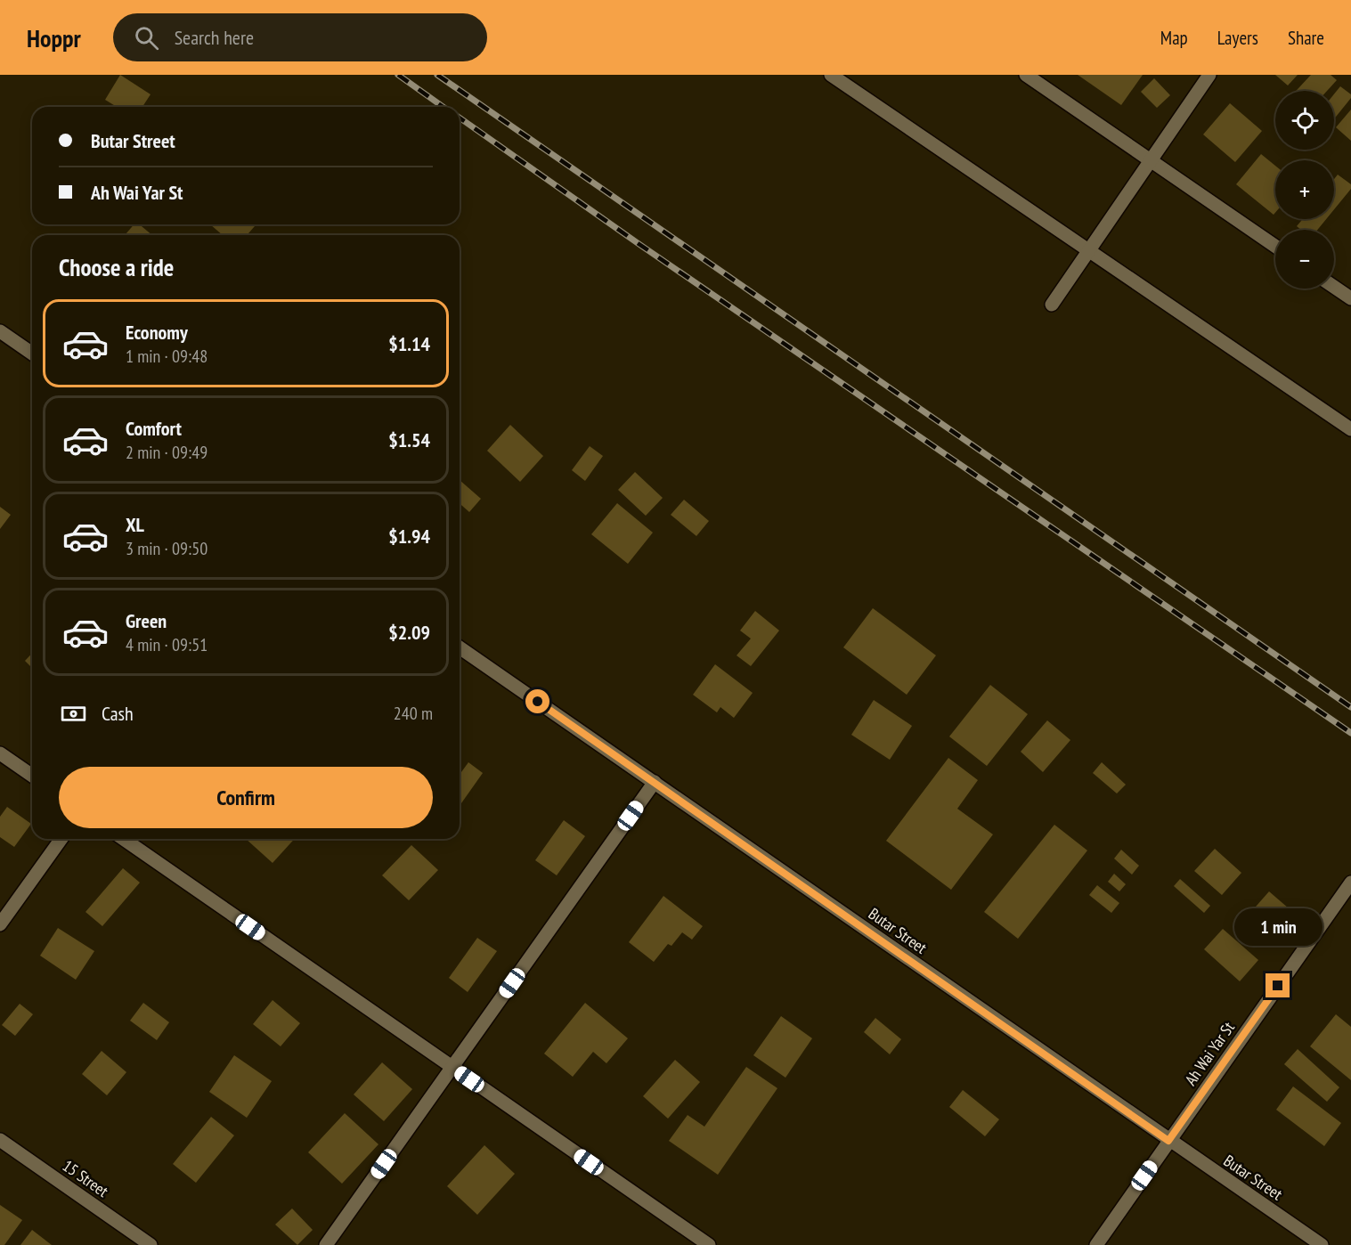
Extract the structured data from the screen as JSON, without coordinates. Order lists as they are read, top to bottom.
{
  "streets": {
    "street": ["Butar Street", "Ah Wai Yar St", "15 Street"]
  },
  "crossings": [
    ["Butar Street", "Ah Wai Yar St"]
  ],
  "page": {
    "header": "Hoppr",
    "search": "Search here",
    "nav": ["Map", "Layers", "Share"],
    "map_buttons": ["+", "−"],
    "banner": ["Butar Street", "Ah Wai Yar St"],
    "heading": "Choose a ride",
    "list": [
      {
        "name": "Economy",
        "note": "1 min · 09:48",
        "value": "$1.14"
      },
      {
        "name": "Comfort",
        "note": "2 min · 09:49",
        "value": "$1.54"
      },
      {
        "name": "XL",
        "note": "3 min · 09:50",
        "value": "$1.94"
      },
      {
        "name": "Green",
        "note": "4 min · 09:51",
        "value": "$2.09"
      }
    ],
    "pay": ["Cash", "240 m"],
    "buttons": "Confirm",
    "bubble": "1 min"
  }
}
